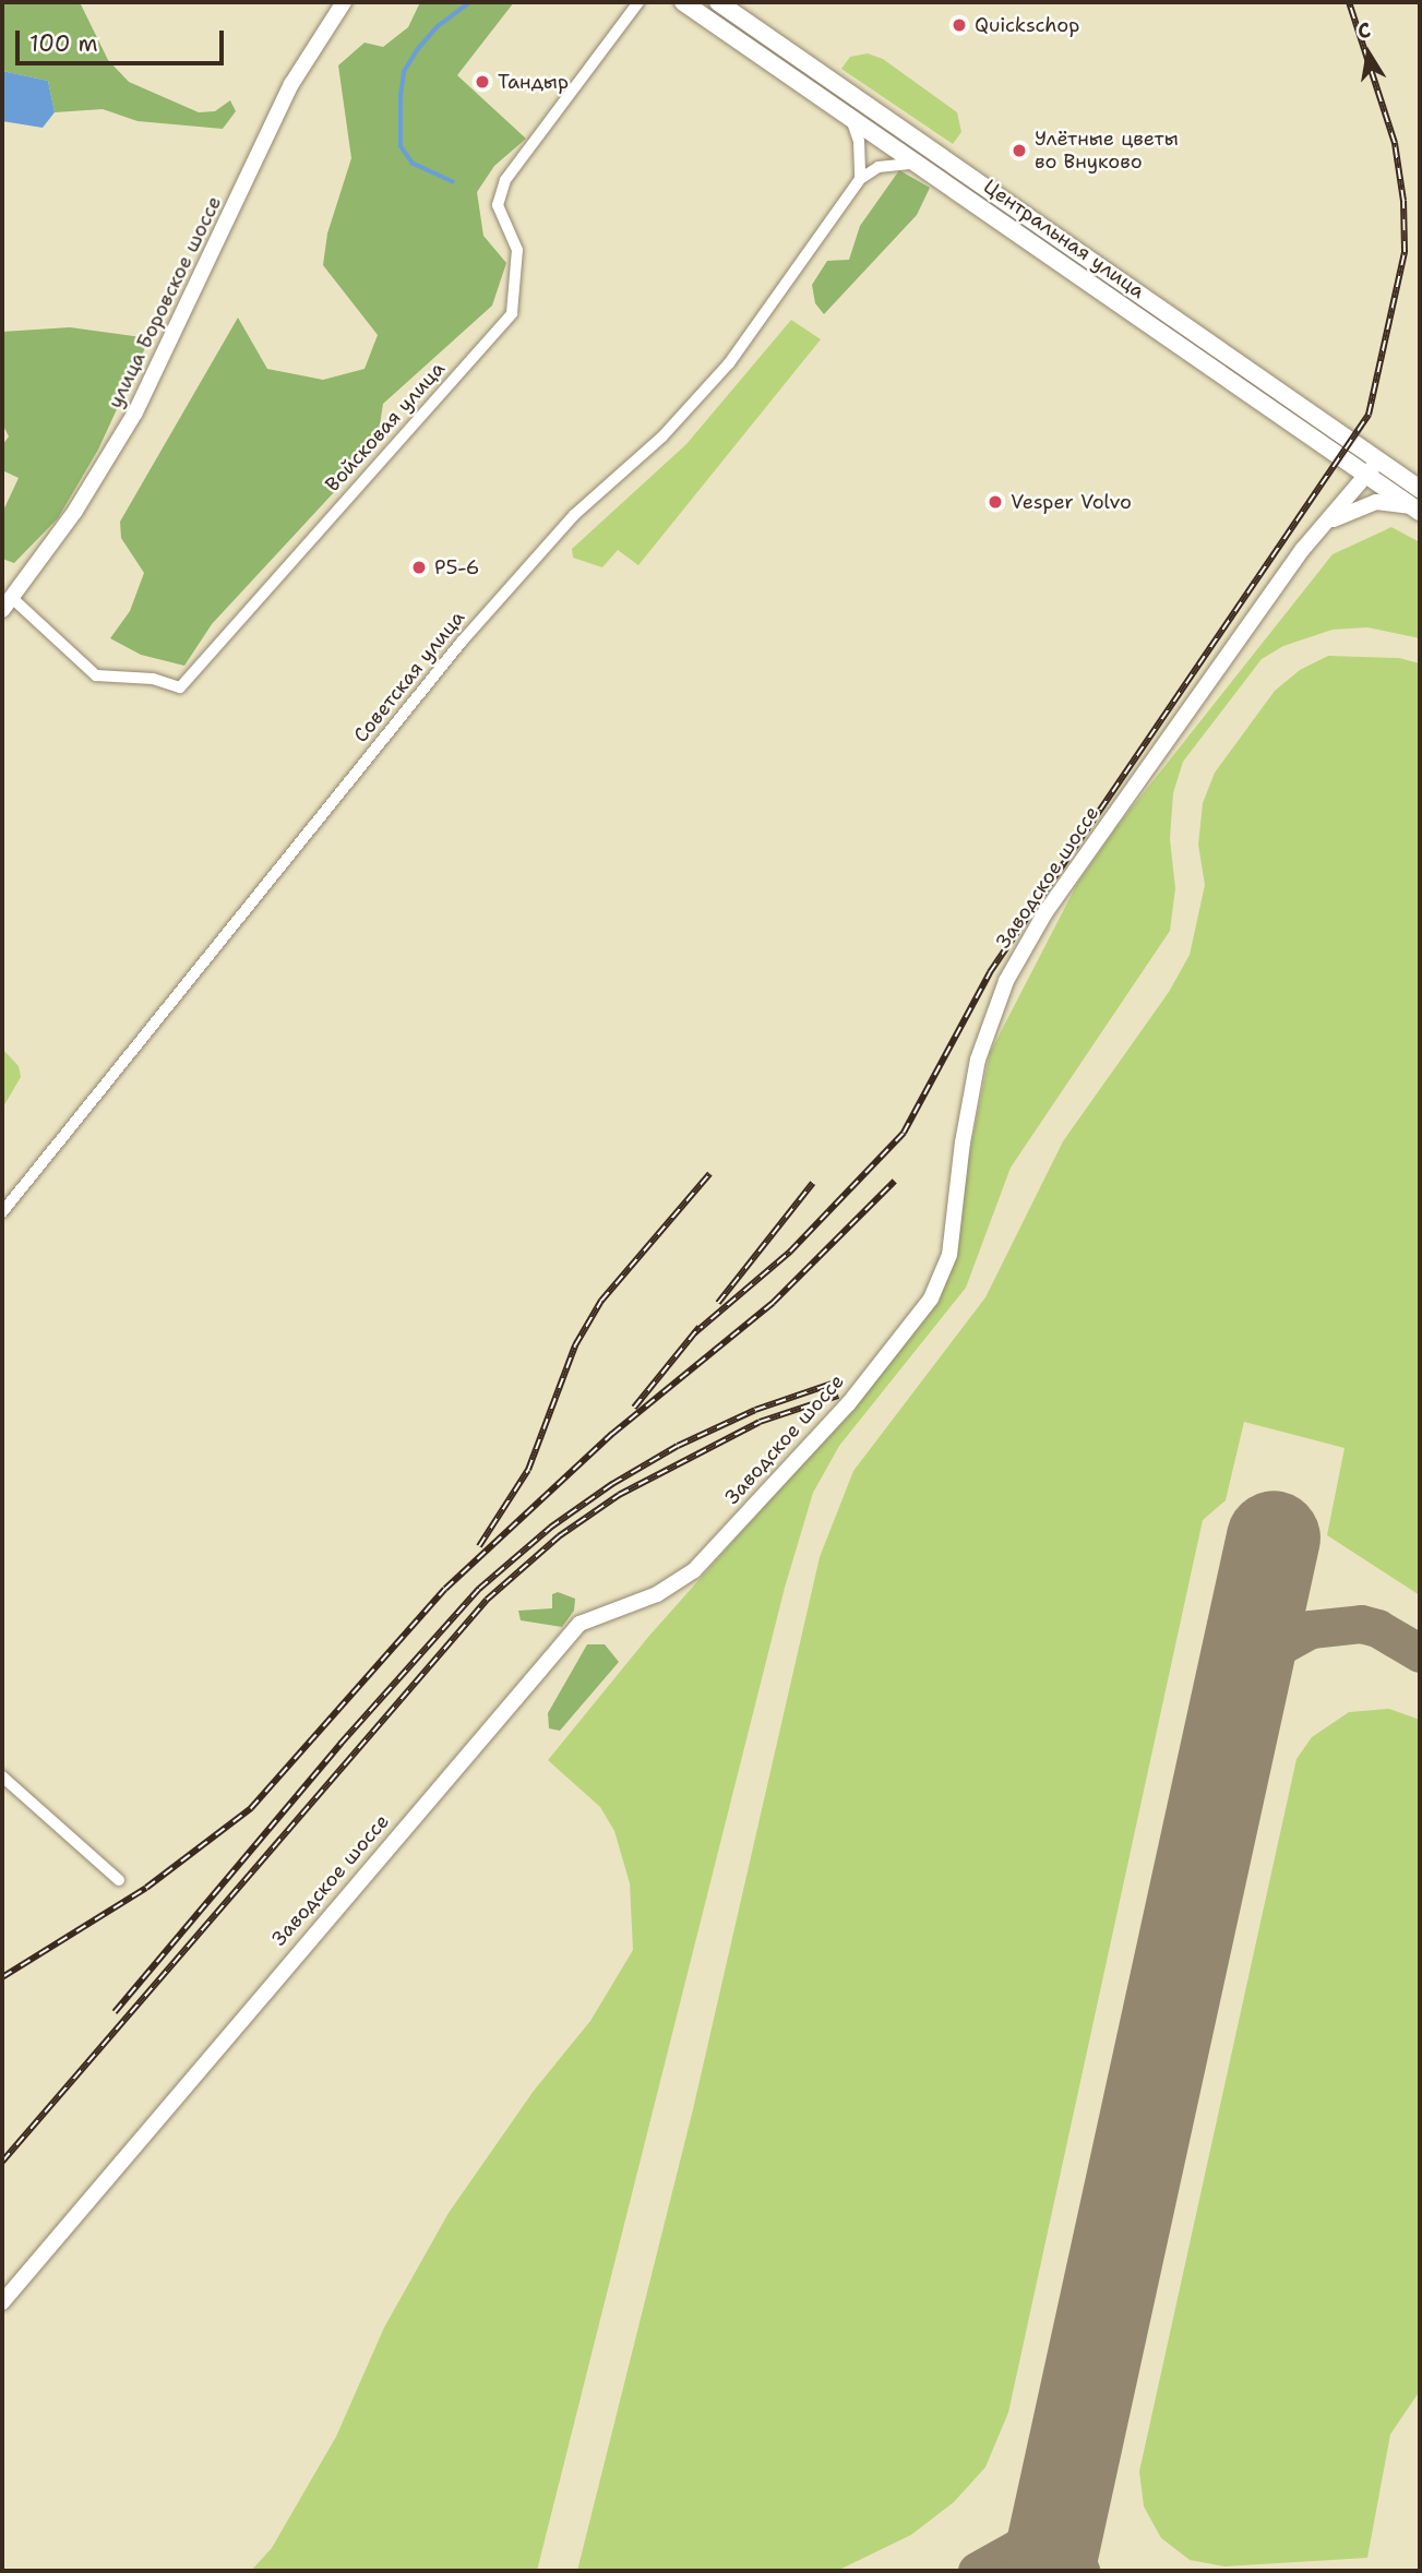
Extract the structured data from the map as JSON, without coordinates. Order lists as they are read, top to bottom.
{
  "streets": {
    "main road": ["Центральная улица"],
    "street": [
      "улица Боровское шоссе",
      "Войсковая улица",
      "Советская улица",
      "Заводское шоссе"
    ]
  },
  "crossings": [
    ["Центральная улица", "Советская улица"],
    ["Центральная улица", "Заводское шоссе"],
    ["улица Боровское шоссе", "Войсковая улица"]
  ],
  "places": [
    "Quickschop",
    "Тандыр",
    "Улётные цветы во Внуково",
    "Vesper Volvo",
    "Р5-6"
  ],
  "scale_bar": "100 m",
  "north": "top"
}
